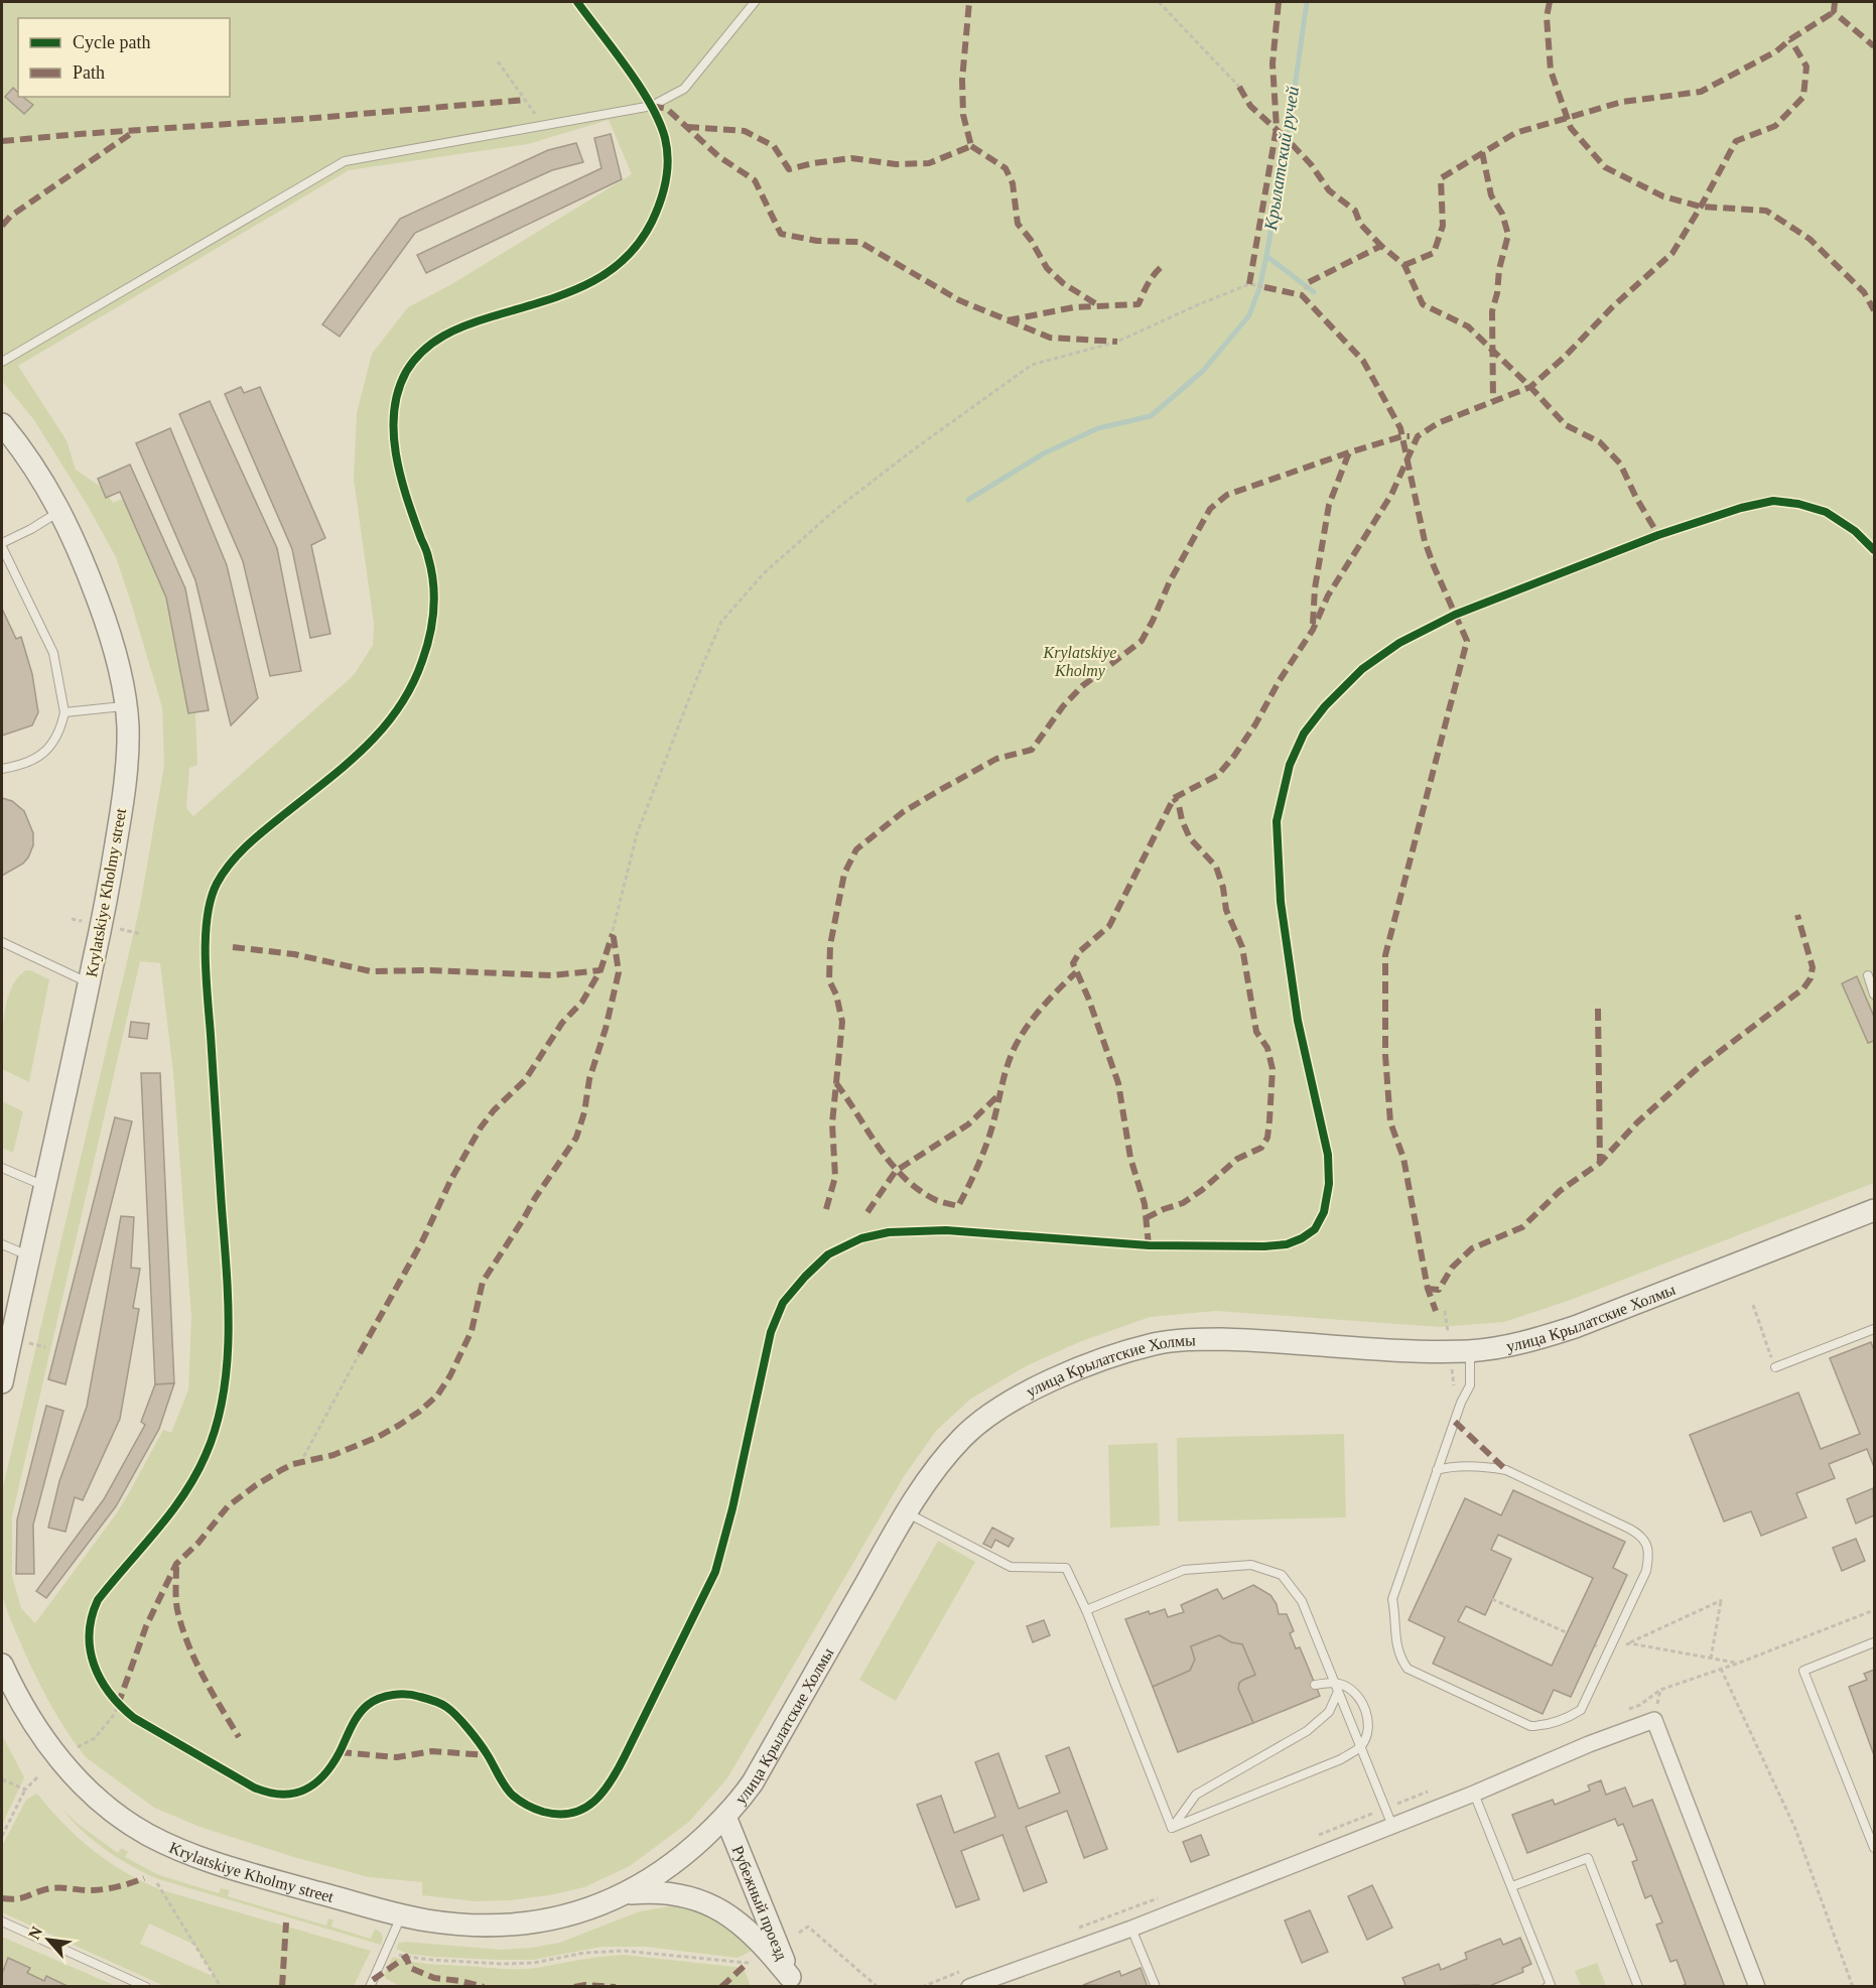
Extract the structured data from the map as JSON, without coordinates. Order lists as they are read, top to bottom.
{
  "streets": {
    "street": ["Krylatskiye Kholmy street", "улица Крылатские Холмы", "Рубежный проезд"]
  },
  "crossings": [
    ["Krylatskiye Kholmy street", "улица Крылатские Холмы"],
    ["улица Крылатские Холмы", "Рубежный проезд"]
  ],
  "water": ["Крылатский ручей"],
  "parks": ["Krylatskiye Kholmy"],
  "legend": ["Cycle path", "Path"],
  "north": "top left"
}
